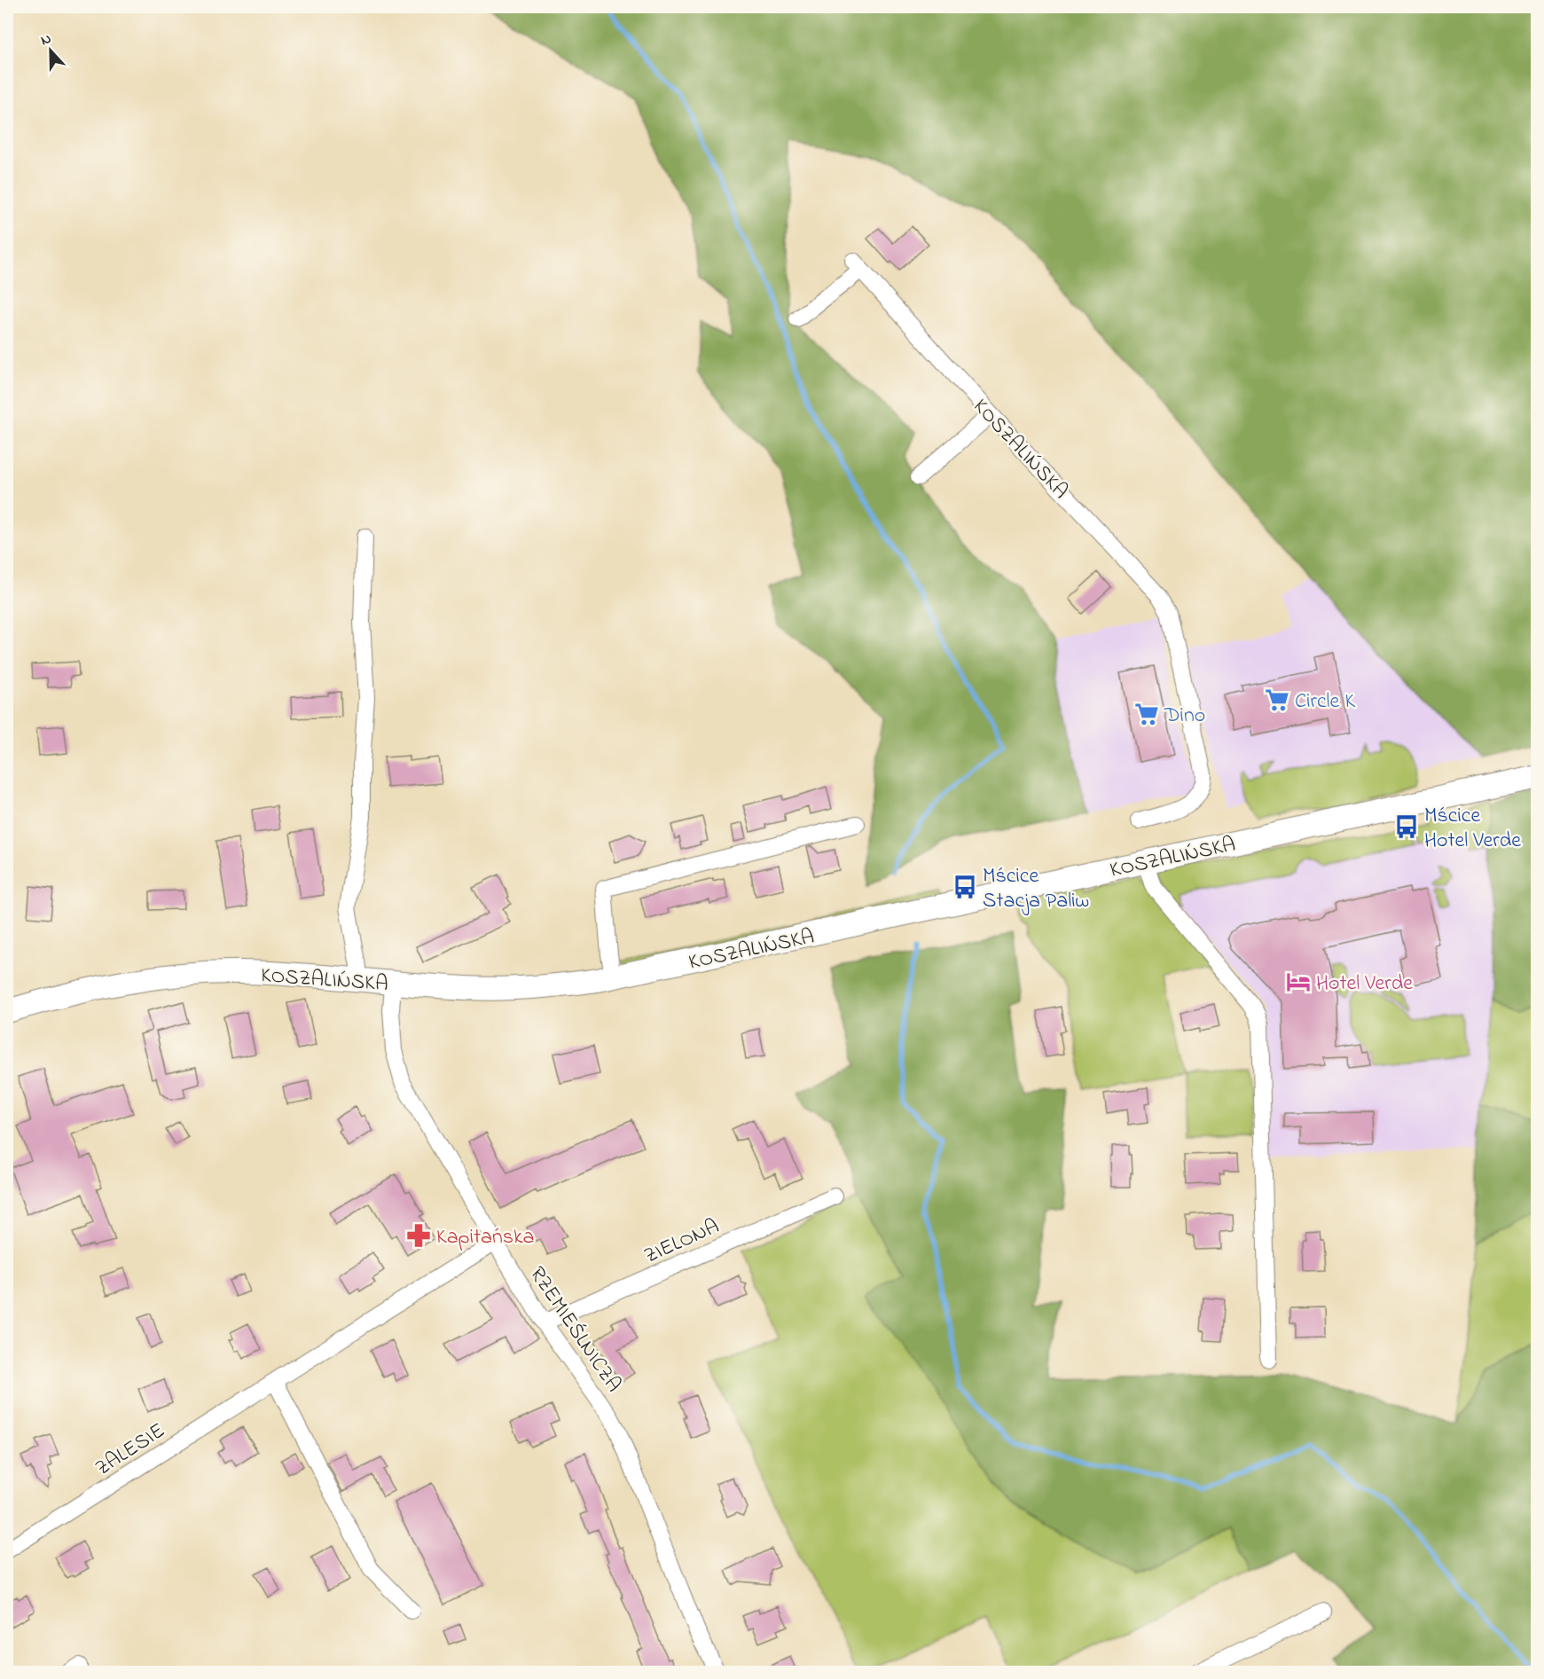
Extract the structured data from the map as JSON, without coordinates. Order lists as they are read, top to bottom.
{
  "streets": {
    "main road": ["KOSZALIŃSKA"],
    "street": ["ZIELONA", "RZEMIEŚLNICZA", "ZALESIE"]
  },
  "crossings": [
    ["KOSZALIŃSKA", "RZEMIEŚLNICZA"],
    ["ZIELONA", "RZEMIEŚLNICZA"],
    ["RZEMIEŚLNICZA", "ZALESIE"]
  ],
  "places": {
    "supermarket": ["Circle K", "Dino"],
    "bus stop": ["Mścice Hotel Verde", "Mścice Stacja Paliw"],
    "hotel": ["Hotel Verde"],
    "pharmacy": ["Kapitańska"]
  },
  "north": "top"
}
